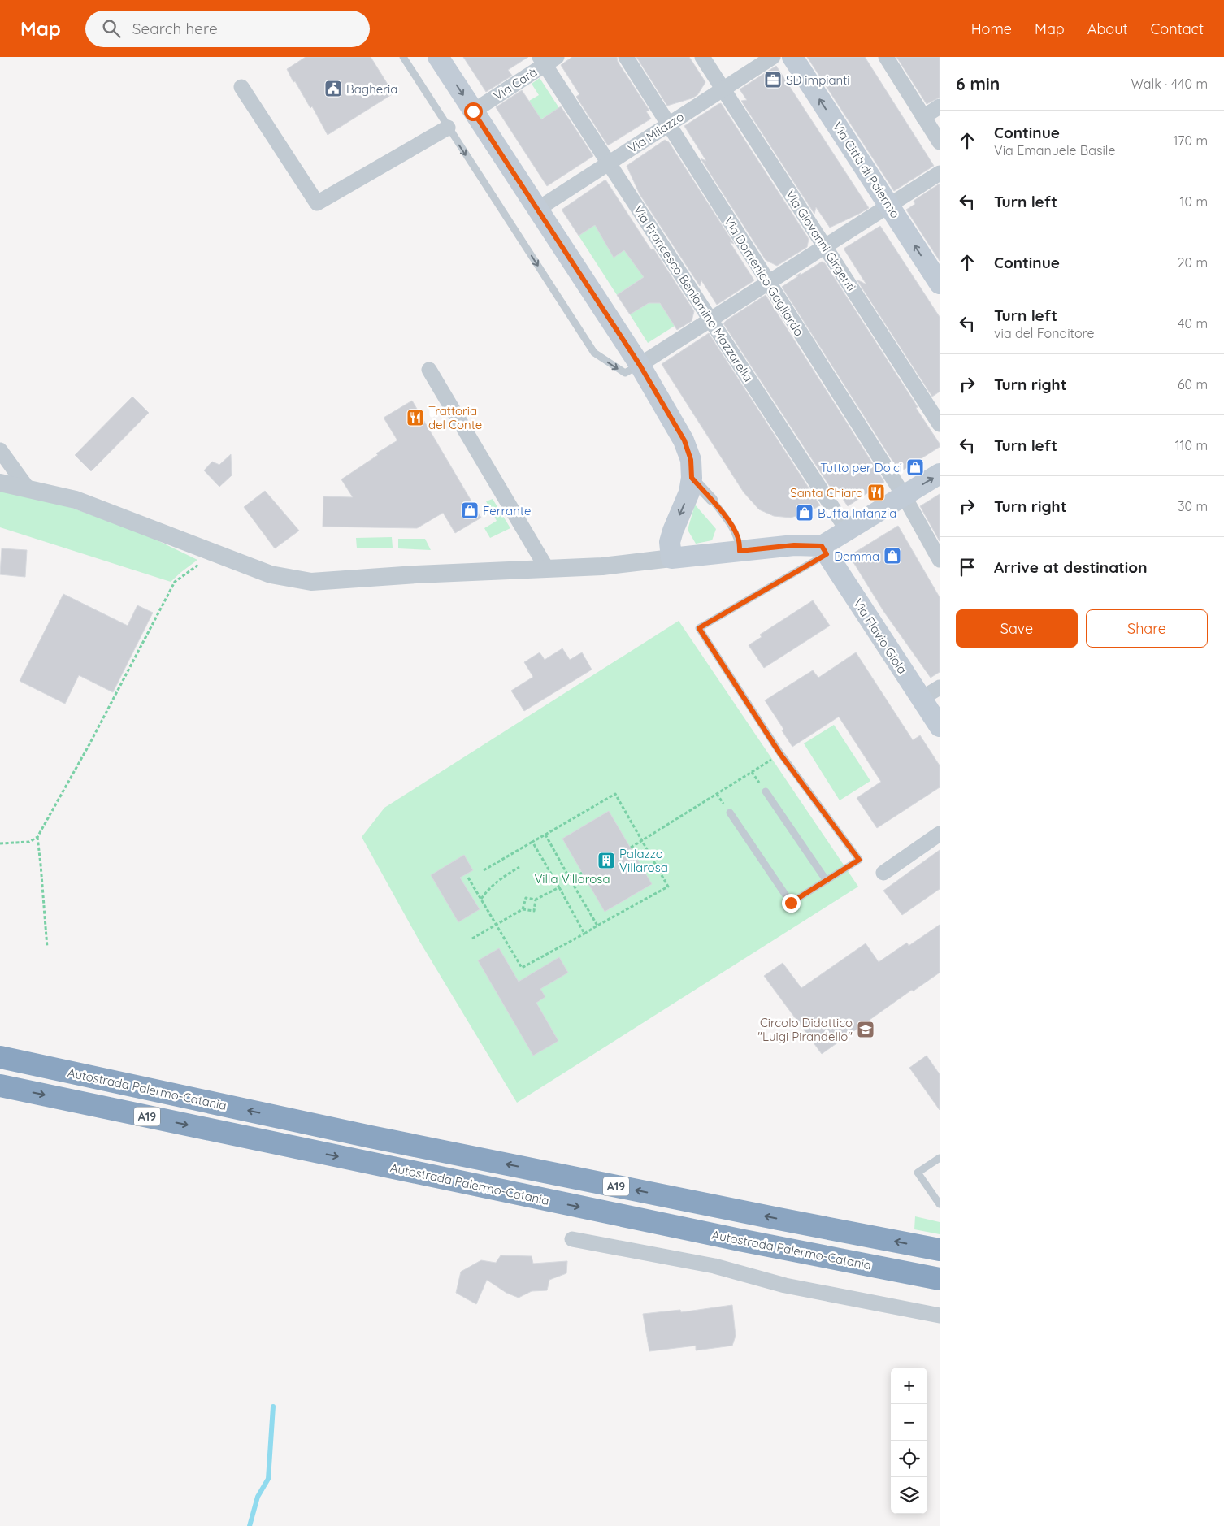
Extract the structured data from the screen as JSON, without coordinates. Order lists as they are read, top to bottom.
{
  "streets": {
    "highway": ["Autostrada Palermo-Catania", "A19"],
    "main road": ["Via Città di Palermo", "Via Flavio Gioia"],
    "street": [
      "Via Carà",
      "Via Milazzo",
      "Via Giovanni Girgenti",
      "Via Domenico Gagliardo",
      "Via Francesco Beniamino Mazzarella"
    ]
  },
  "crossings": [
    ["Via Carà", "Via Francesco Beniamino Mazzarella"],
    ["Via Milazzo", "Via Giovanni Girgenti"],
    ["Via Milazzo", "Via Domenico Gagliardo"],
    ["Via Milazzo", "Via Francesco Beniamino Mazzarella"]
  ],
  "one_way": ["Via Città di Palermo"],
  "parks": ["Villa Villarosa"],
  "places": {
    "office": ["SD impianti"],
    "public building": ["Bagheria"],
    "restaurant": ["Trattoria del Conte", "Santa Chiara"],
    "shop": [
      "Tutto per Dolci",
      "Ferrante",
      "Buffa Infanzia",
      "Demma"
    ],
    "building": ["Palazzo Villarosa"],
    "school or university": ["Circolo Didattico \"Luigi Pirandello\""]
  },
  "page": {
    "header": "Map",
    "search": "Search here",
    "nav": [
      "Home",
      "Map",
      "About",
      "Contact"
    ],
    "heading": ["6 min", "Walk · 440 m"],
    "list": [
      ["Continue", "Via Emanuele Basile", "170 m"],
      ["Turn left", "10 m"],
      ["Continue", "20 m"],
      ["Turn left", "via del Fonditore", "40 m"],
      ["Turn right", "60 m"],
      ["Turn left", "110 m"],
      ["Turn right", "30 m"],
      "Arrive at destination"
    ],
    "buttons": ["Save", "Share"],
    "map_buttons": ["+", "−"]
  }
}
